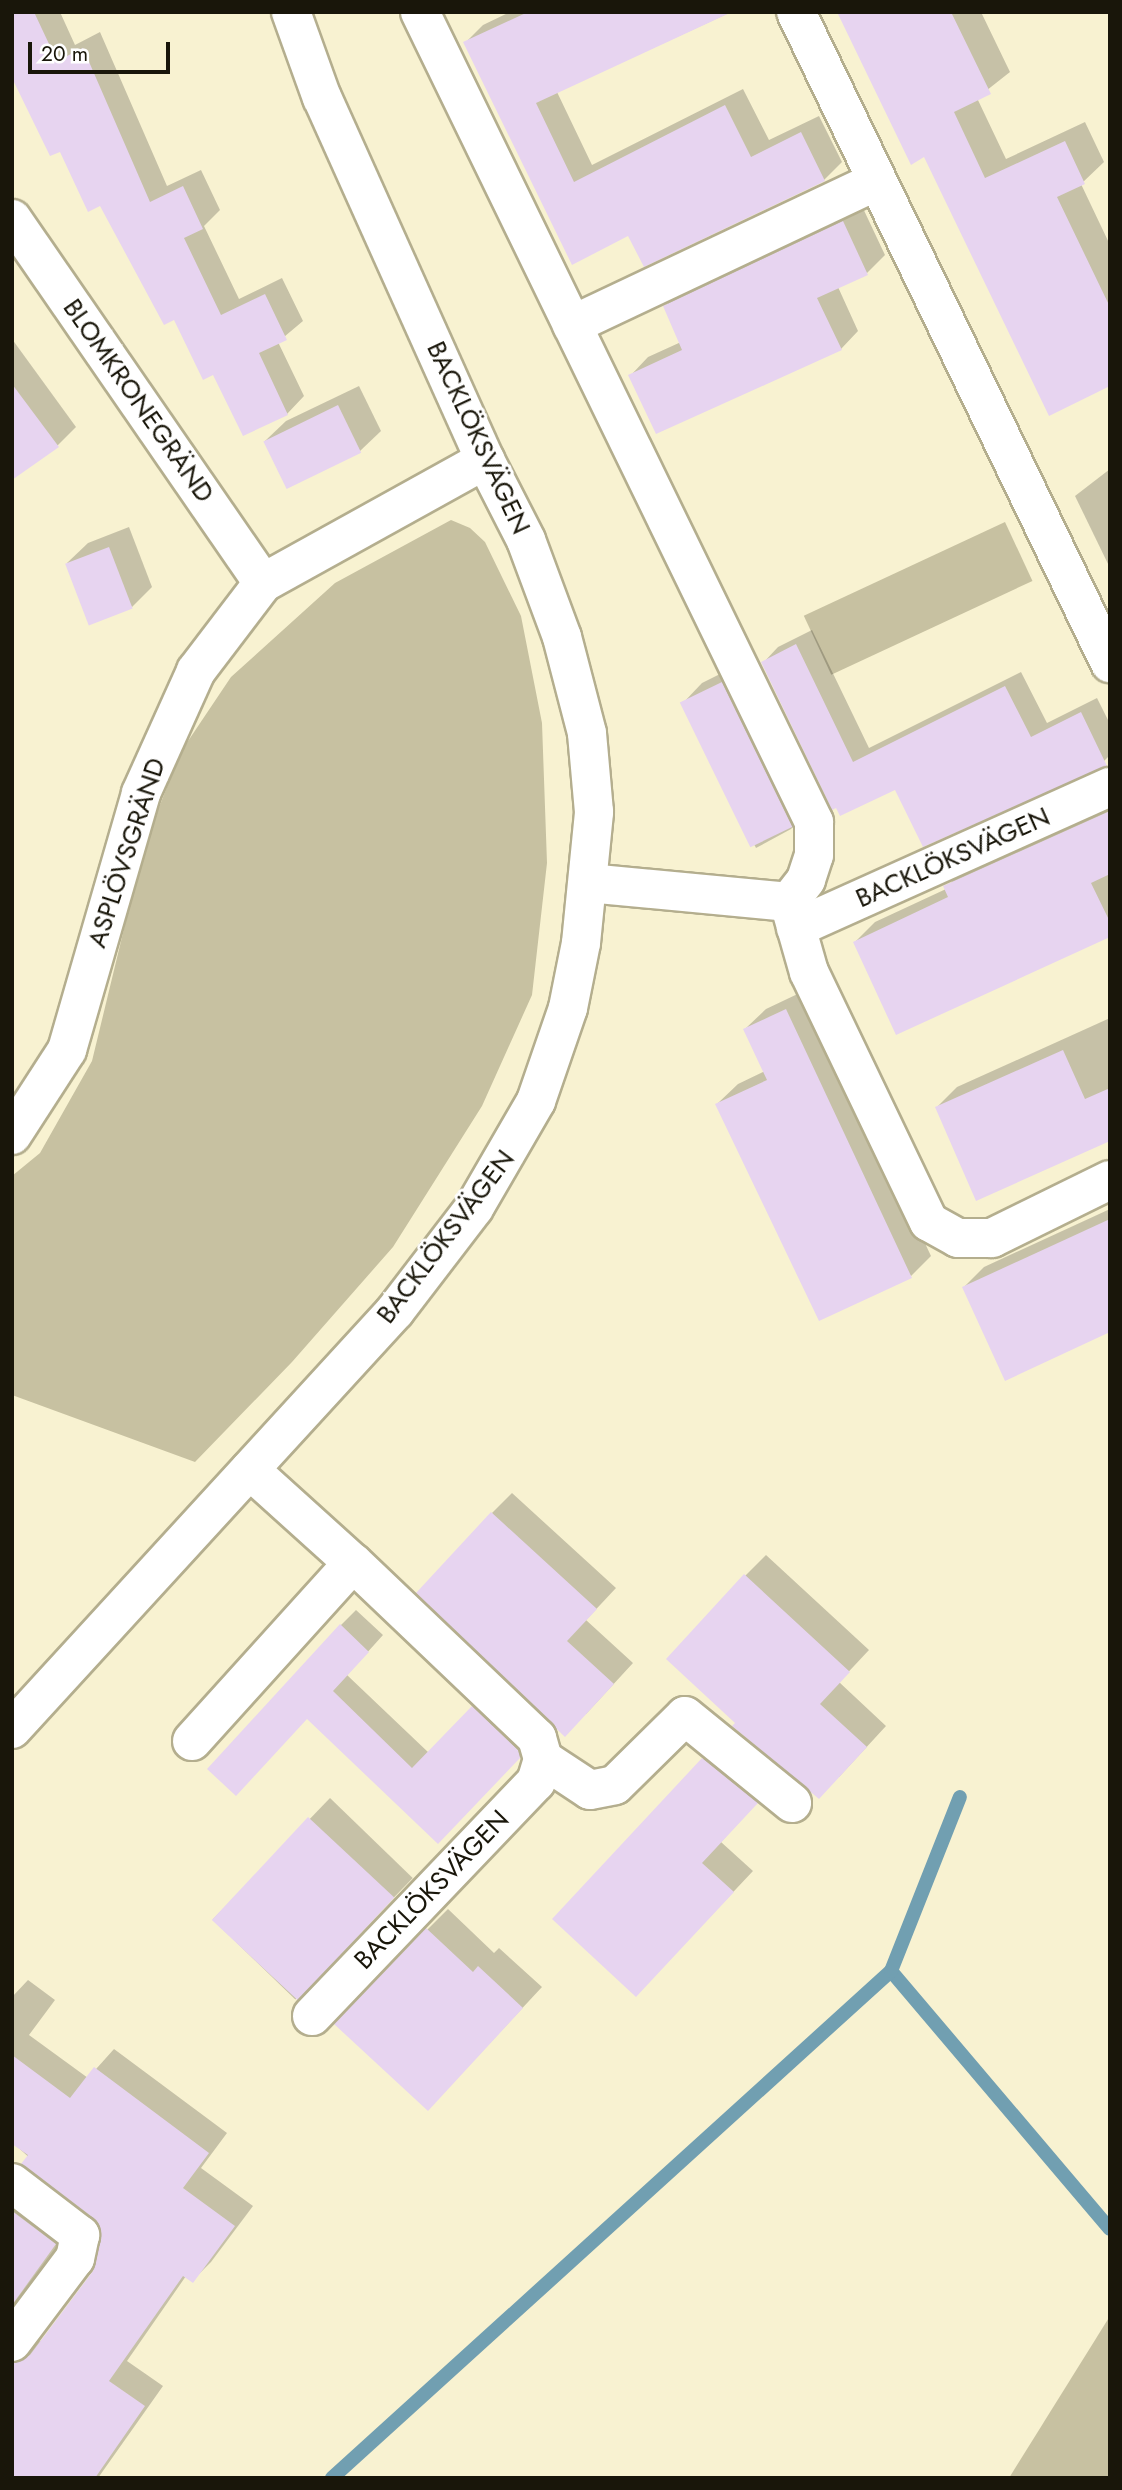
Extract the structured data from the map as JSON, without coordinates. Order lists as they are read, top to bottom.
{
  "streets": {
    "street": ["BLOMKRONEGRÄND", "BACKLÖKSVÄGEN", "ASPLÖVSGRÄND"]
  },
  "crossings": [
    ["BLOMKRONEGRÄND", "ASPLÖVSGRÄND"],
    ["BACKLÖKSVÄGEN", "ASPLÖVSGRÄND"]
  ],
  "scale_bar": "20 m"
}
